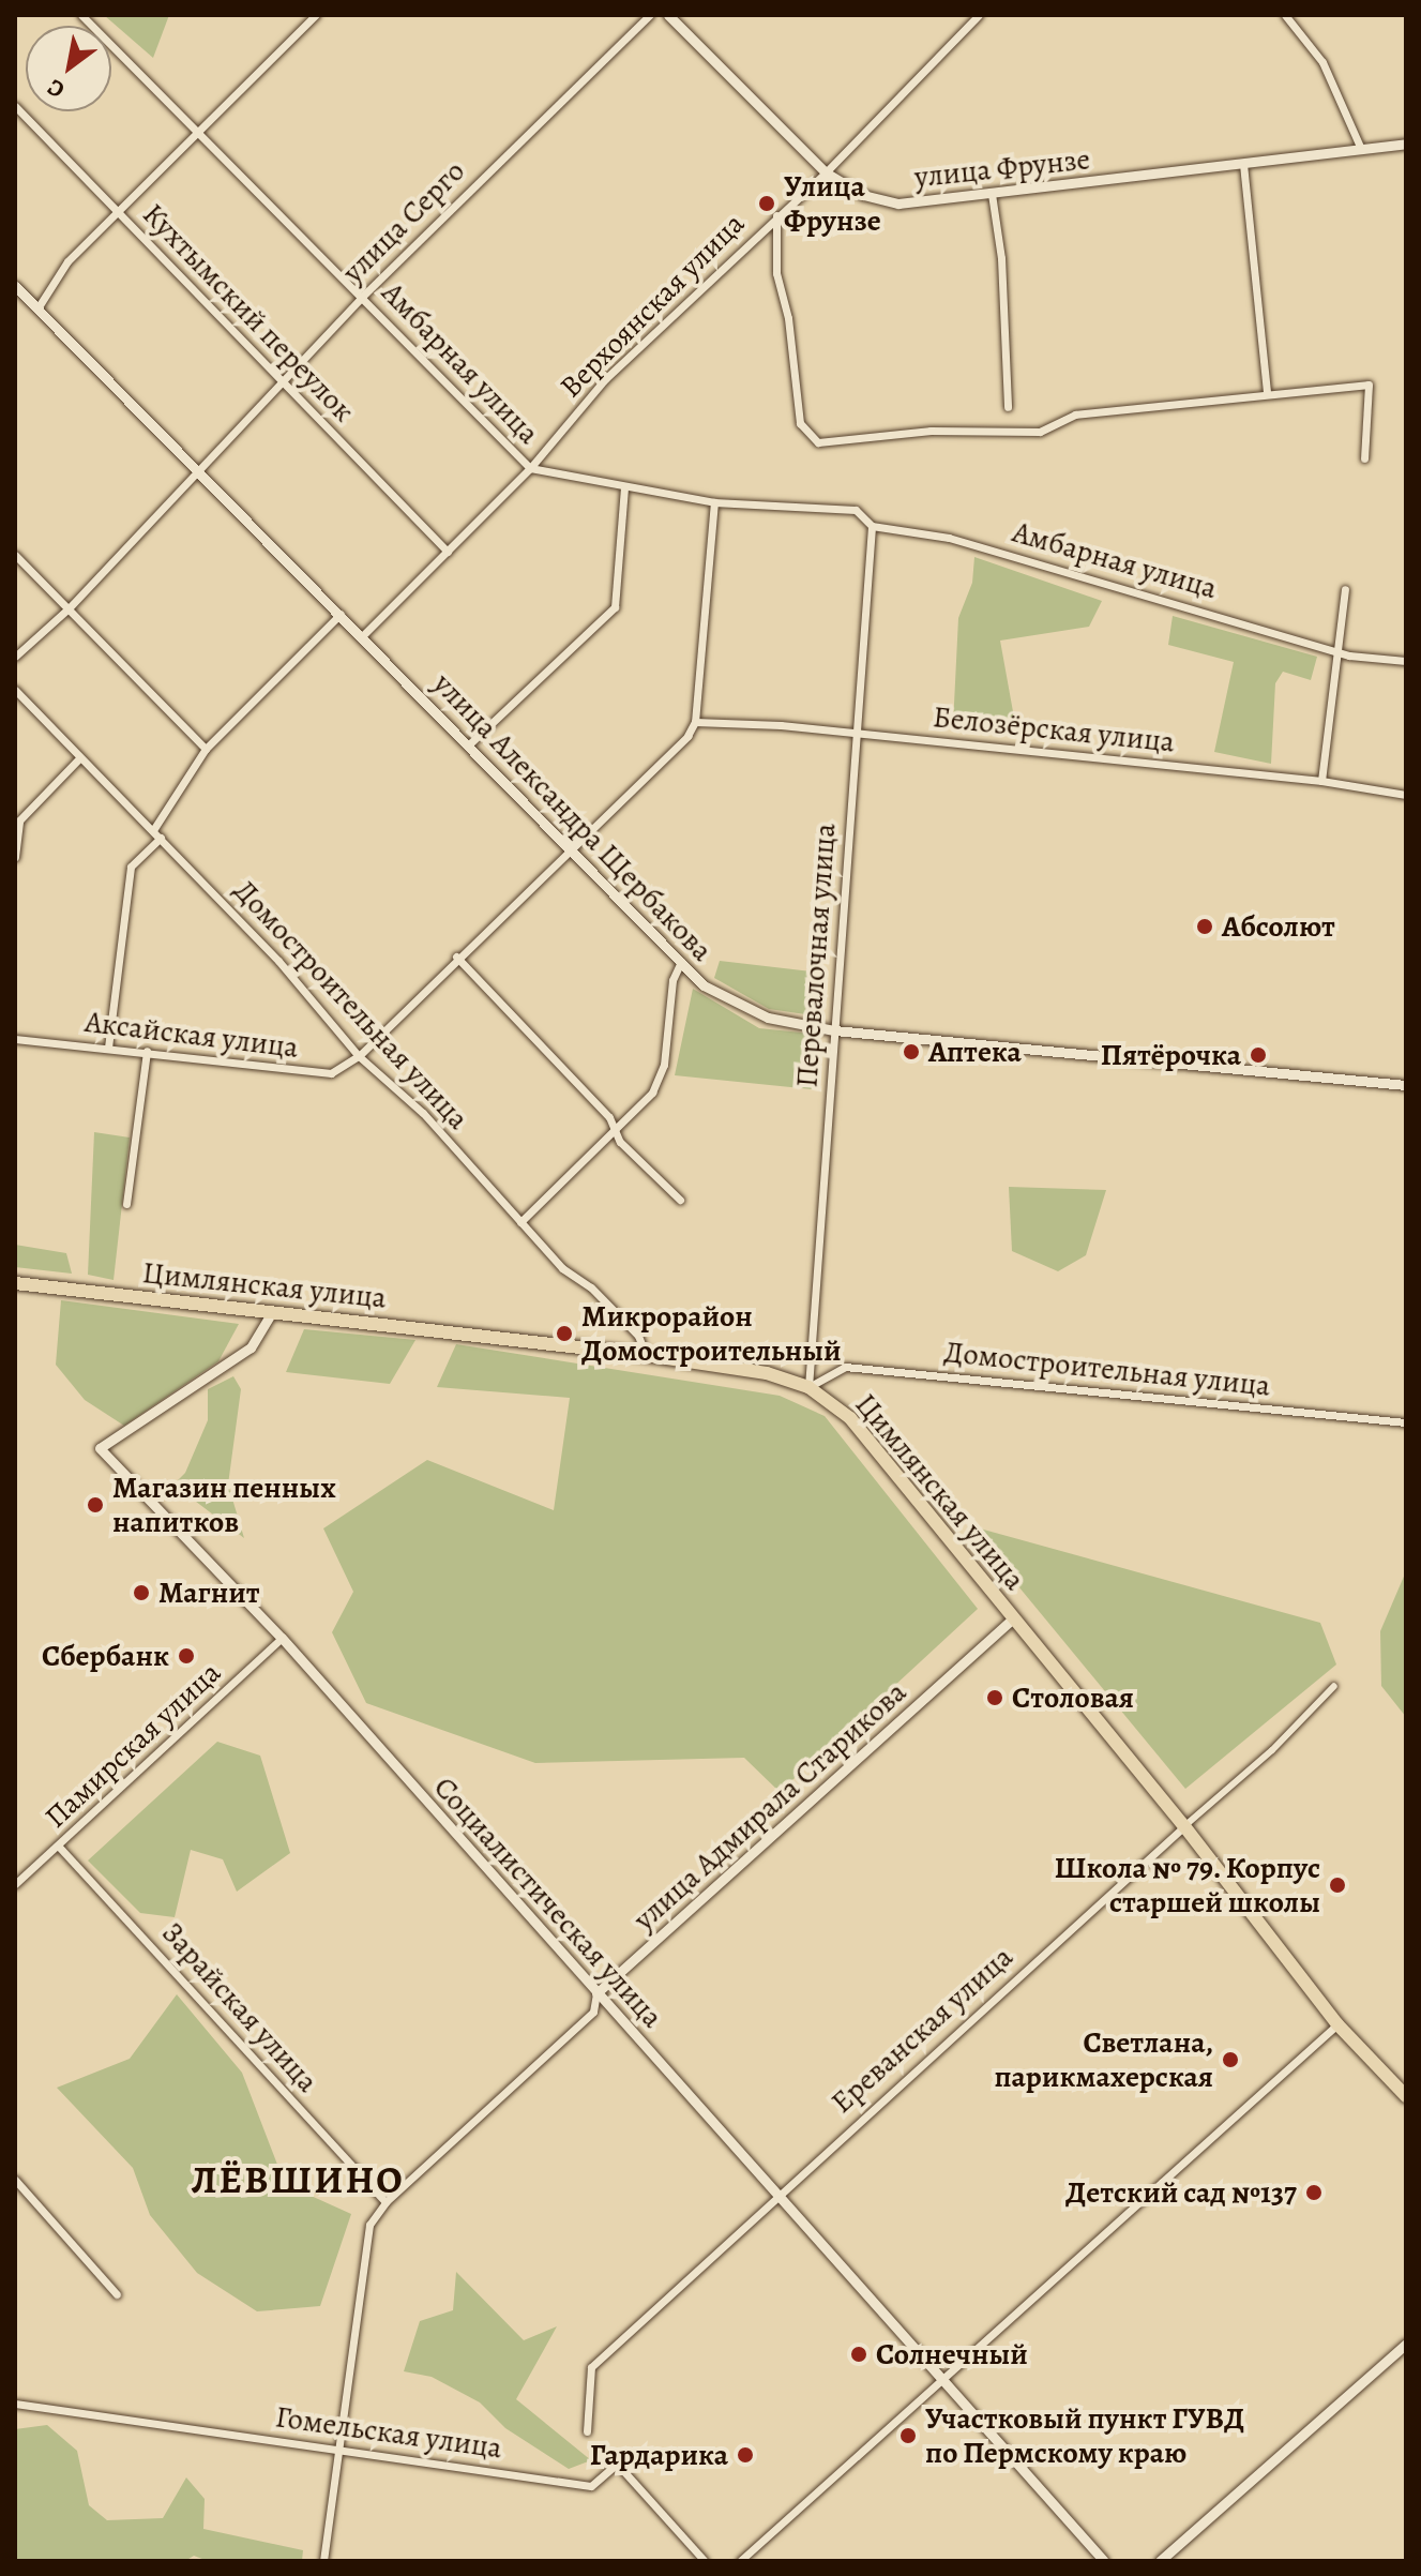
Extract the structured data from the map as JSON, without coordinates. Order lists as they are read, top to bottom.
{
  "streets": {
    "main road": ["Цимлянская улица"],
    "street": [
      "улица Фрунзе",
      "улица Серго",
      "Верхоянская улица",
      "Кухтымский переулок",
      "Амбарная улица",
      "Белозёрская улица",
      "улица Александра Щербакова",
      "Перевалочная улица",
      "Домостроительная улица",
      "Аксайская улица",
      "Памирская улица",
      "улица Адмирала Старикова",
      "Социалистическая улица",
      "Зарайская улица",
      "Ереванская улица",
      "Гомельская улица"
    ]
  },
  "crossings": [
    ["улица Фрунзе", "Верхоянская улица"],
    ["улица Серго", "Кухтымский переулок"],
    ["улица Серго", "Амбарная улица"],
    ["улица Серго", "улица Александра Щербакова"],
    ["Верхоянская улица", "Кухтымский переулок"],
    ["Верхоянская улица", "Амбарная улица"],
    ["Верхоянская улица", "улица Александра Щербакова"],
    ["Амбарная улица", "Перевалочная улица"],
    ["Белозёрская улица", "Перевалочная улица"],
    ["улица Александра Щербакова", "Перевалочная улица"],
    ["Перевалочная улица", "Домостроительная улица"],
    ["Перевалочная улица", "Цимлянская улица"],
    ["Домостроительная улица", "Аксайская улица"],
    ["Домостроительная улица", "Цимлянская улица"],
    ["Цимлянская улица", "улица Адмирала Старикова"],
    ["Цимлянская улица", "Социалистическая улица"],
    ["Цимлянская улица", "Ереванская улица"],
    ["Памирская улица", "Социалистическая улица"],
    ["Памирская улица", "Зарайская улица"],
    ["улица Адмирала Старикова", "Социалистическая улица"],
    ["улица Адмирала Старикова", "Зарайская улица"],
    ["улица Адмирала Старикова", "Гомельская улица"],
    ["Социалистическая улица", "Ереванская улица"]
  ],
  "districts": ["ЛЁВШИНО"],
  "places": [
    "Улица Фрунзе",
    "Абсолют",
    "Аптека",
    "Пятёрочка",
    "Микрорайон Домостроительный",
    "Магазин пенных напитков",
    "Магнит",
    "Сбербанк",
    "Столовая",
    "Школа № 79. Корпус старшей школы",
    "Светлана, парикмахерская",
    "Детский сад №137",
    "Солнечный",
    "Участковый пункт ГУВД по Пермскому краю",
    "Гардарика"
  ],
  "north": "bottom left"
}
